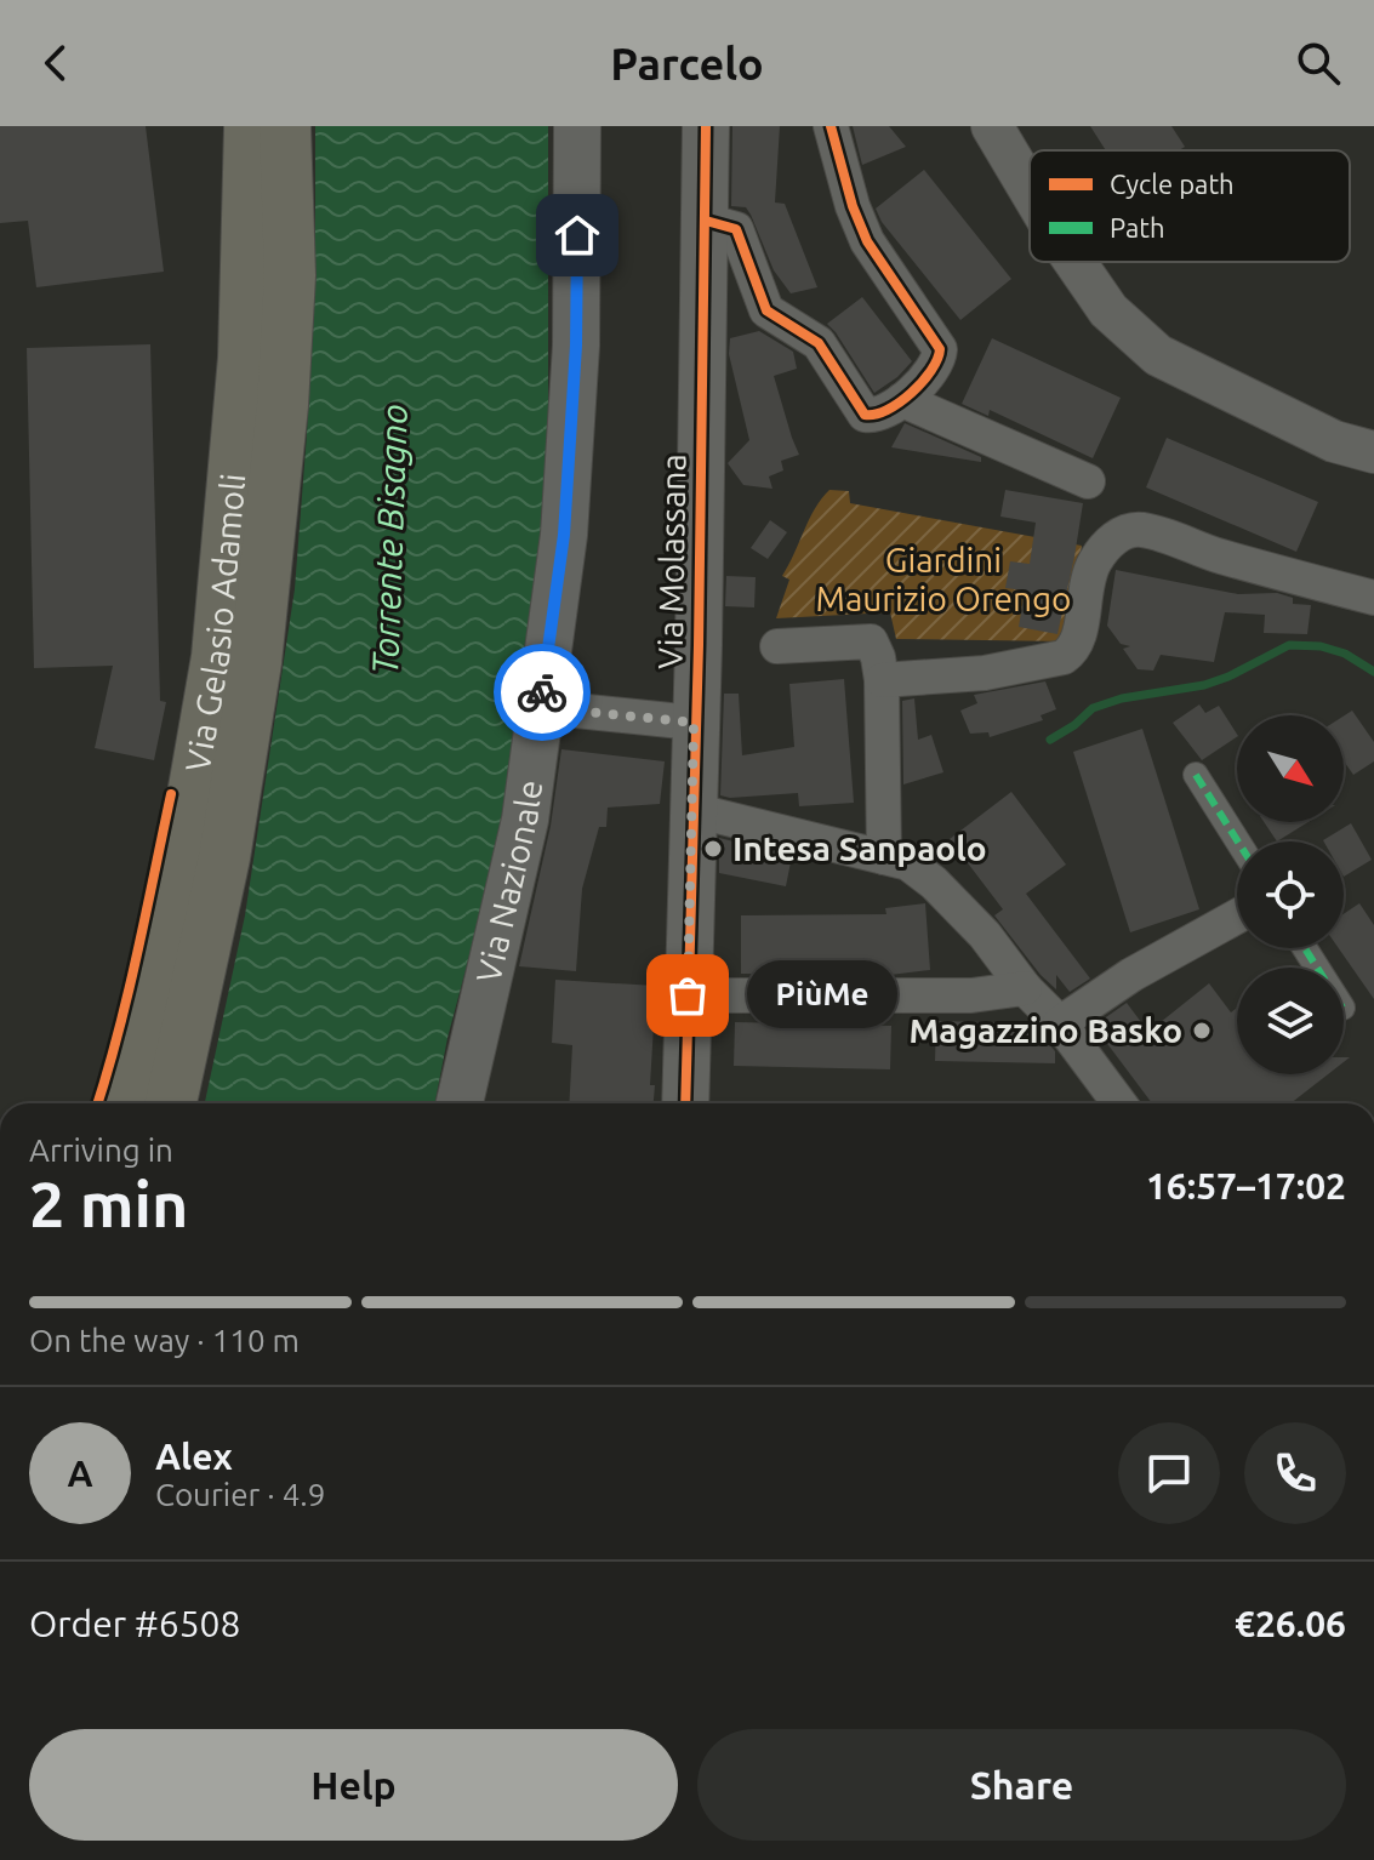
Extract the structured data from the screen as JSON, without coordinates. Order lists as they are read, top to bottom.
{
  "streets": {
    "main road": ["Via Molassana", "Via Gelasio Adamoli", "Via Nazionale"]
  },
  "water": ["Torrente Bisagno"],
  "parks": ["Giardini Maurizio Orengo"],
  "places": ["Intesa Sanpaolo", "PiùMe", "Magazzino Basko"],
  "legend": ["Cycle path", "Path"],
  "north": "bottom right",
  "page": {
    "header": "Parcelo",
    "bubble": "PiùMe",
    "heading": ["2 min", "Arriving in", "16:57–17:02"],
    "panel": [
      "Alex",
      "Courier · 4.9",
      "Order #6508",
      "€26.06"
    ],
    "bar": "On the way · 110 m",
    "round": "A",
    "buttons": ["Help", "Share"]
  }
}
